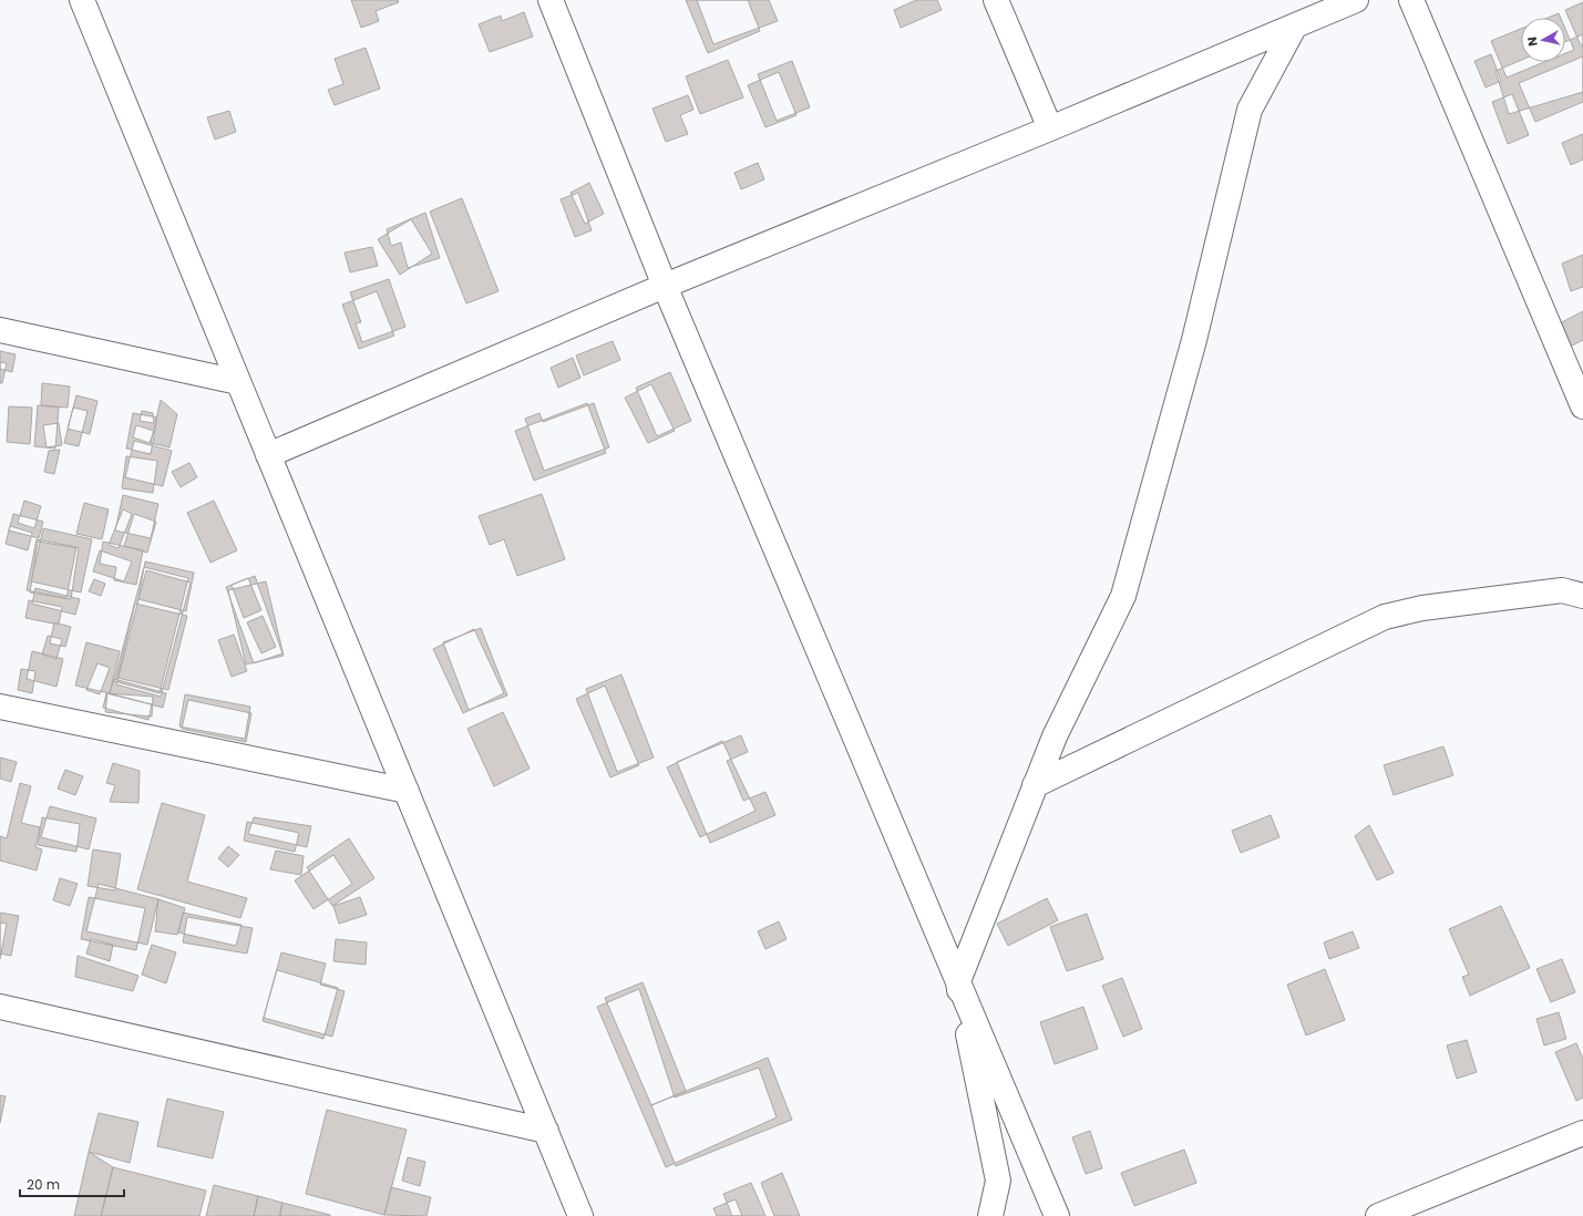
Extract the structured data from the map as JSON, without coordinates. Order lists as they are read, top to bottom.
{
  "scale_bar": "20 m",
  "north": "left"
}
